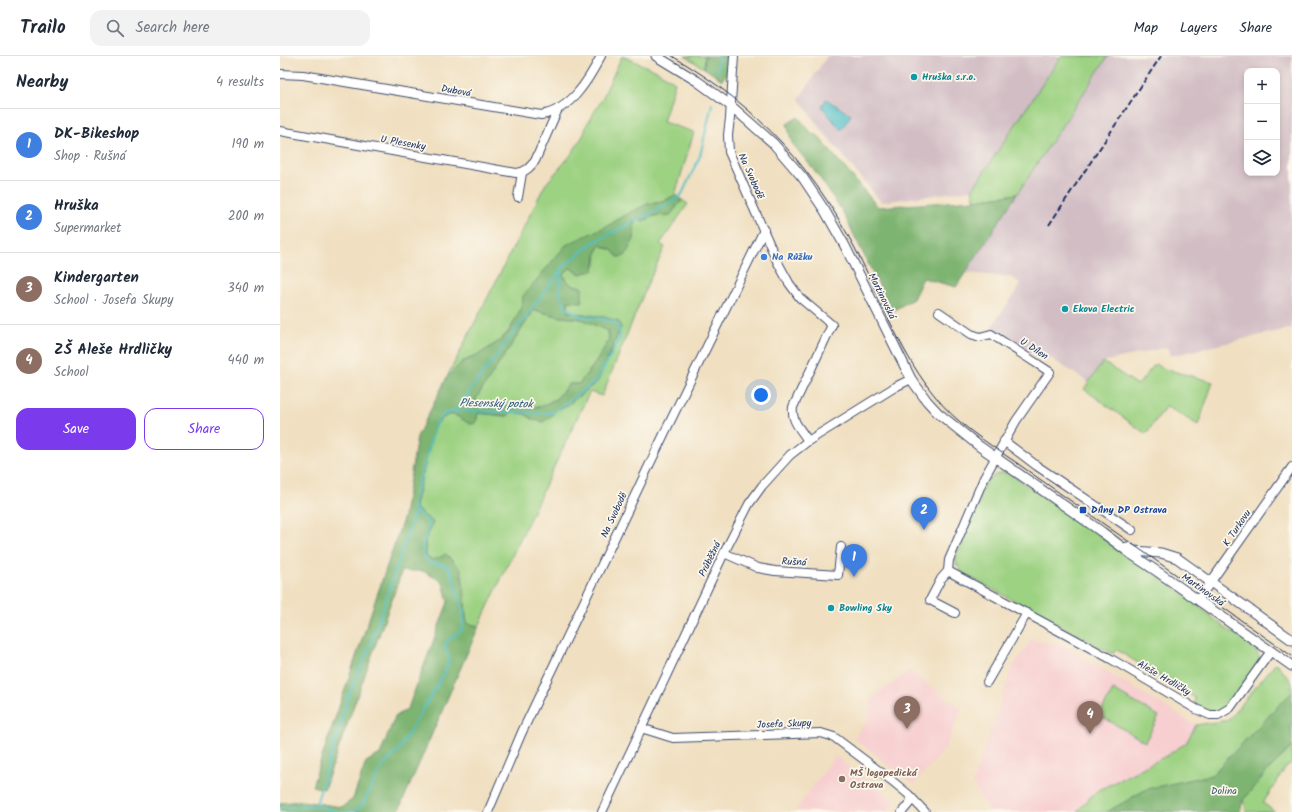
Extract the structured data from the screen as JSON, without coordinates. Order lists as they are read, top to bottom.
{
  "streets": {
    "street": [
      "Dubová",
      "U Plesenky",
      "Na Svobodě",
      "Martinovská",
      "U Dílen",
      "K Turkovu",
      "Průběžná",
      "Rušná",
      "Aleše Hrdličky",
      "Josefa Skupy"
    ]
  },
  "crossings": [
    ["Na Svobodě", "Martinovská"],
    ["Na Svobodě", "Průběžná"],
    ["Martinovská", "U Dílen"],
    ["Martinovská", "K Turkovu"],
    ["Martinovská", "Průběžná"],
    ["Martinovská", "Aleše Hrdličky"],
    ["Průběžná", "Rušná"],
    ["Průběžná", "Josefa Skupy"]
  ],
  "water": ["Plesenský potok"],
  "parks": ["Dolina"],
  "places": {
    "other": [
      "Hruška s.r.o.",
      "Na Růžku",
      "Ekova Electric",
      "Bowling Sky",
      "MŠ logopedická Ostrava"
    ],
    "transit": ["Dílny DP Ostrava"]
  },
  "page": {
    "header": "Trailo",
    "search": "Search here",
    "nav": ["Map", "Layers", "Share"],
    "heading": ["Nearby", "4 results"],
    "map_buttons": ["+", "−"],
    "list": [
      {
        "mark": "1",
        "name": "DK-Bikeshop",
        "note": "Shop · Rušná",
        "value": "190 m"
      },
      {
        "mark": "2",
        "name": "Hruška",
        "note": "Supermarket",
        "value": "200 m"
      },
      {
        "mark": "3",
        "name": "Kindergarten",
        "note": "School · Josefa Skupy",
        "value": "340 m"
      },
      {
        "mark": "4",
        "name": "ZŠ Aleše Hrdličky",
        "note": "School",
        "value": "440 m"
      }
    ],
    "buttons": ["Save", "Share"],
    "pins": [
      "2",
      "1",
      "3",
      "4"
    ]
  }
}
